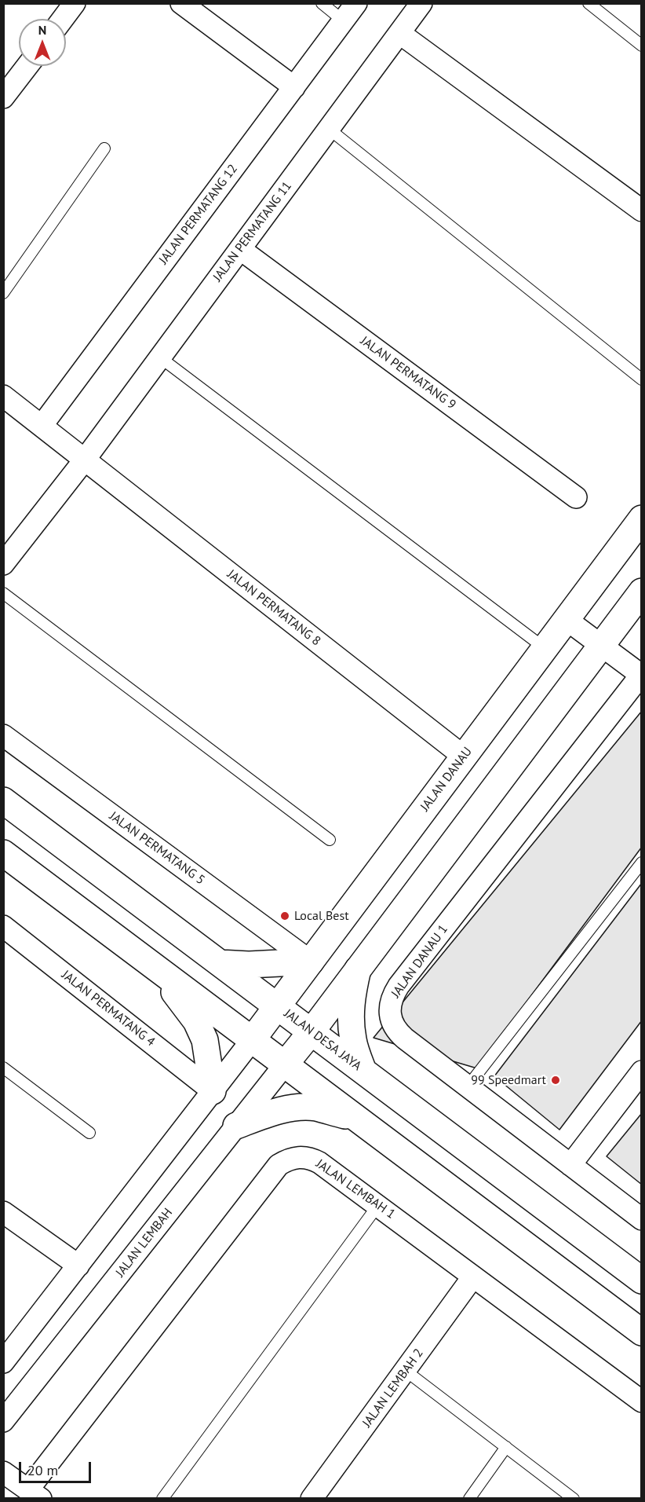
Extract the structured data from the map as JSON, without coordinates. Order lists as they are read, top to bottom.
{
  "streets": {
    "main road": ["JALAN DANAU", "JALAN DESA JAYA"],
    "street": [
      "JALAN PERMATANG 12",
      "JALAN PERMATANG 11",
      "JALAN PERMATANG 9",
      "JALAN PERMATANG 8",
      "JALAN PERMATANG 5",
      "JALAN DANAU 1",
      "JALAN PERMATANG 4",
      "JALAN LEMBAH 1",
      "JALAN LEMBAH",
      "JALAN LEMBAH 2"
    ]
  },
  "crossings": [
    ["JALAN PERMATANG 12", "JALAN PERMATANG 8"],
    ["JALAN PERMATANG 11", "JALAN PERMATANG 9"],
    ["JALAN PERMATANG 11", "JALAN PERMATANG 8"],
    ["JALAN PERMATANG 8", "JALAN DANAU"],
    ["JALAN DANAU", "JALAN PERMATANG 5"],
    ["JALAN DANAU", "JALAN DESA JAYA"],
    ["JALAN LEMBAH 1", "JALAN LEMBAH 2"]
  ],
  "places": ["Local Best", "99 Speedmart"],
  "scale_bar": "20 m",
  "north": "top"
}
